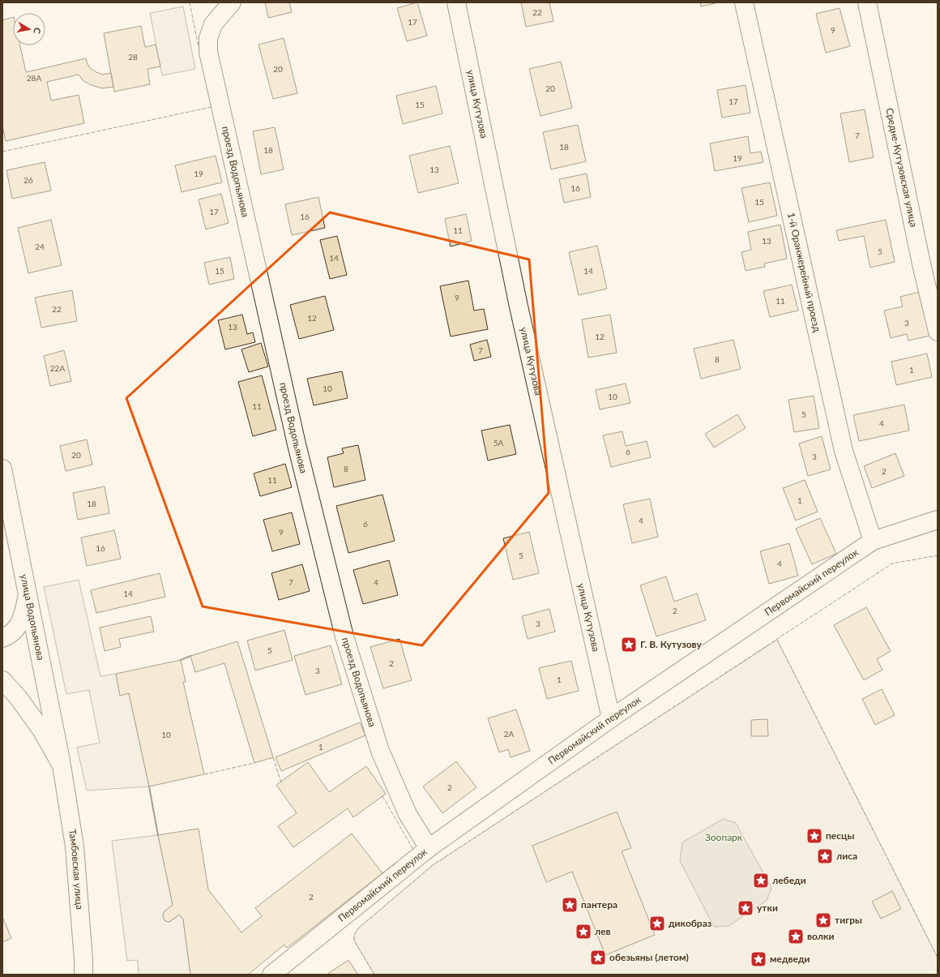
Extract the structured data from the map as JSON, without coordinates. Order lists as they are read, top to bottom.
{
  "streets": {
    "street": [
      "улица Кутузова",
      "Средне-Кутузовская улица",
      "проезд Водопьянова",
      "1-й Оранжерейный проезд",
      "Первомайский переулок",
      "улица Водопьянова",
      "Тамбовская улица"
    ]
  },
  "crossings": [
    ["улица Кутузова", "Первомайский переулок"],
    ["проезд Водопьянова", "Первомайский переулок"],
    ["1-й Оранжерейный проезд", "Первомайский переулок"],
    ["улица Водопьянова", "Тамбовская улица"]
  ],
  "parks": ["Зоопарк"],
  "places": {
    "place": [
      "Г. В. Кутузову",
      "песцы",
      "лиса",
      "лебеди",
      "пантера",
      "утки",
      "тигры",
      "дикобраз",
      "лев",
      "волки",
      "обезьяны (летом)",
      "медведи"
    ]
  },
  "house_numbers": [
    "22",
    "17",
    "9",
    "28",
    "20",
    "28А",
    "20",
    "17",
    "15",
    "7",
    "18",
    "18",
    "19",
    "13",
    "19",
    "26",
    "16",
    "15",
    "17",
    "16",
    "11",
    "13",
    "24",
    "5",
    "14",
    "15",
    "14",
    "9",
    "11",
    "22",
    "12",
    "3",
    "13",
    "12",
    "7",
    "8",
    "22А",
    "1",
    "10",
    "10",
    "11",
    "5",
    "4",
    "5А",
    "6",
    "20",
    "3",
    "8",
    "2",
    "11",
    "1",
    "18",
    "4",
    "6",
    "9",
    "16",
    "5",
    "4",
    "7",
    "4",
    "14",
    "2",
    "3",
    "5",
    "2",
    "3",
    "1",
    "2А",
    "10",
    "1",
    "2",
    "2"
  ],
  "north": "right"
}
